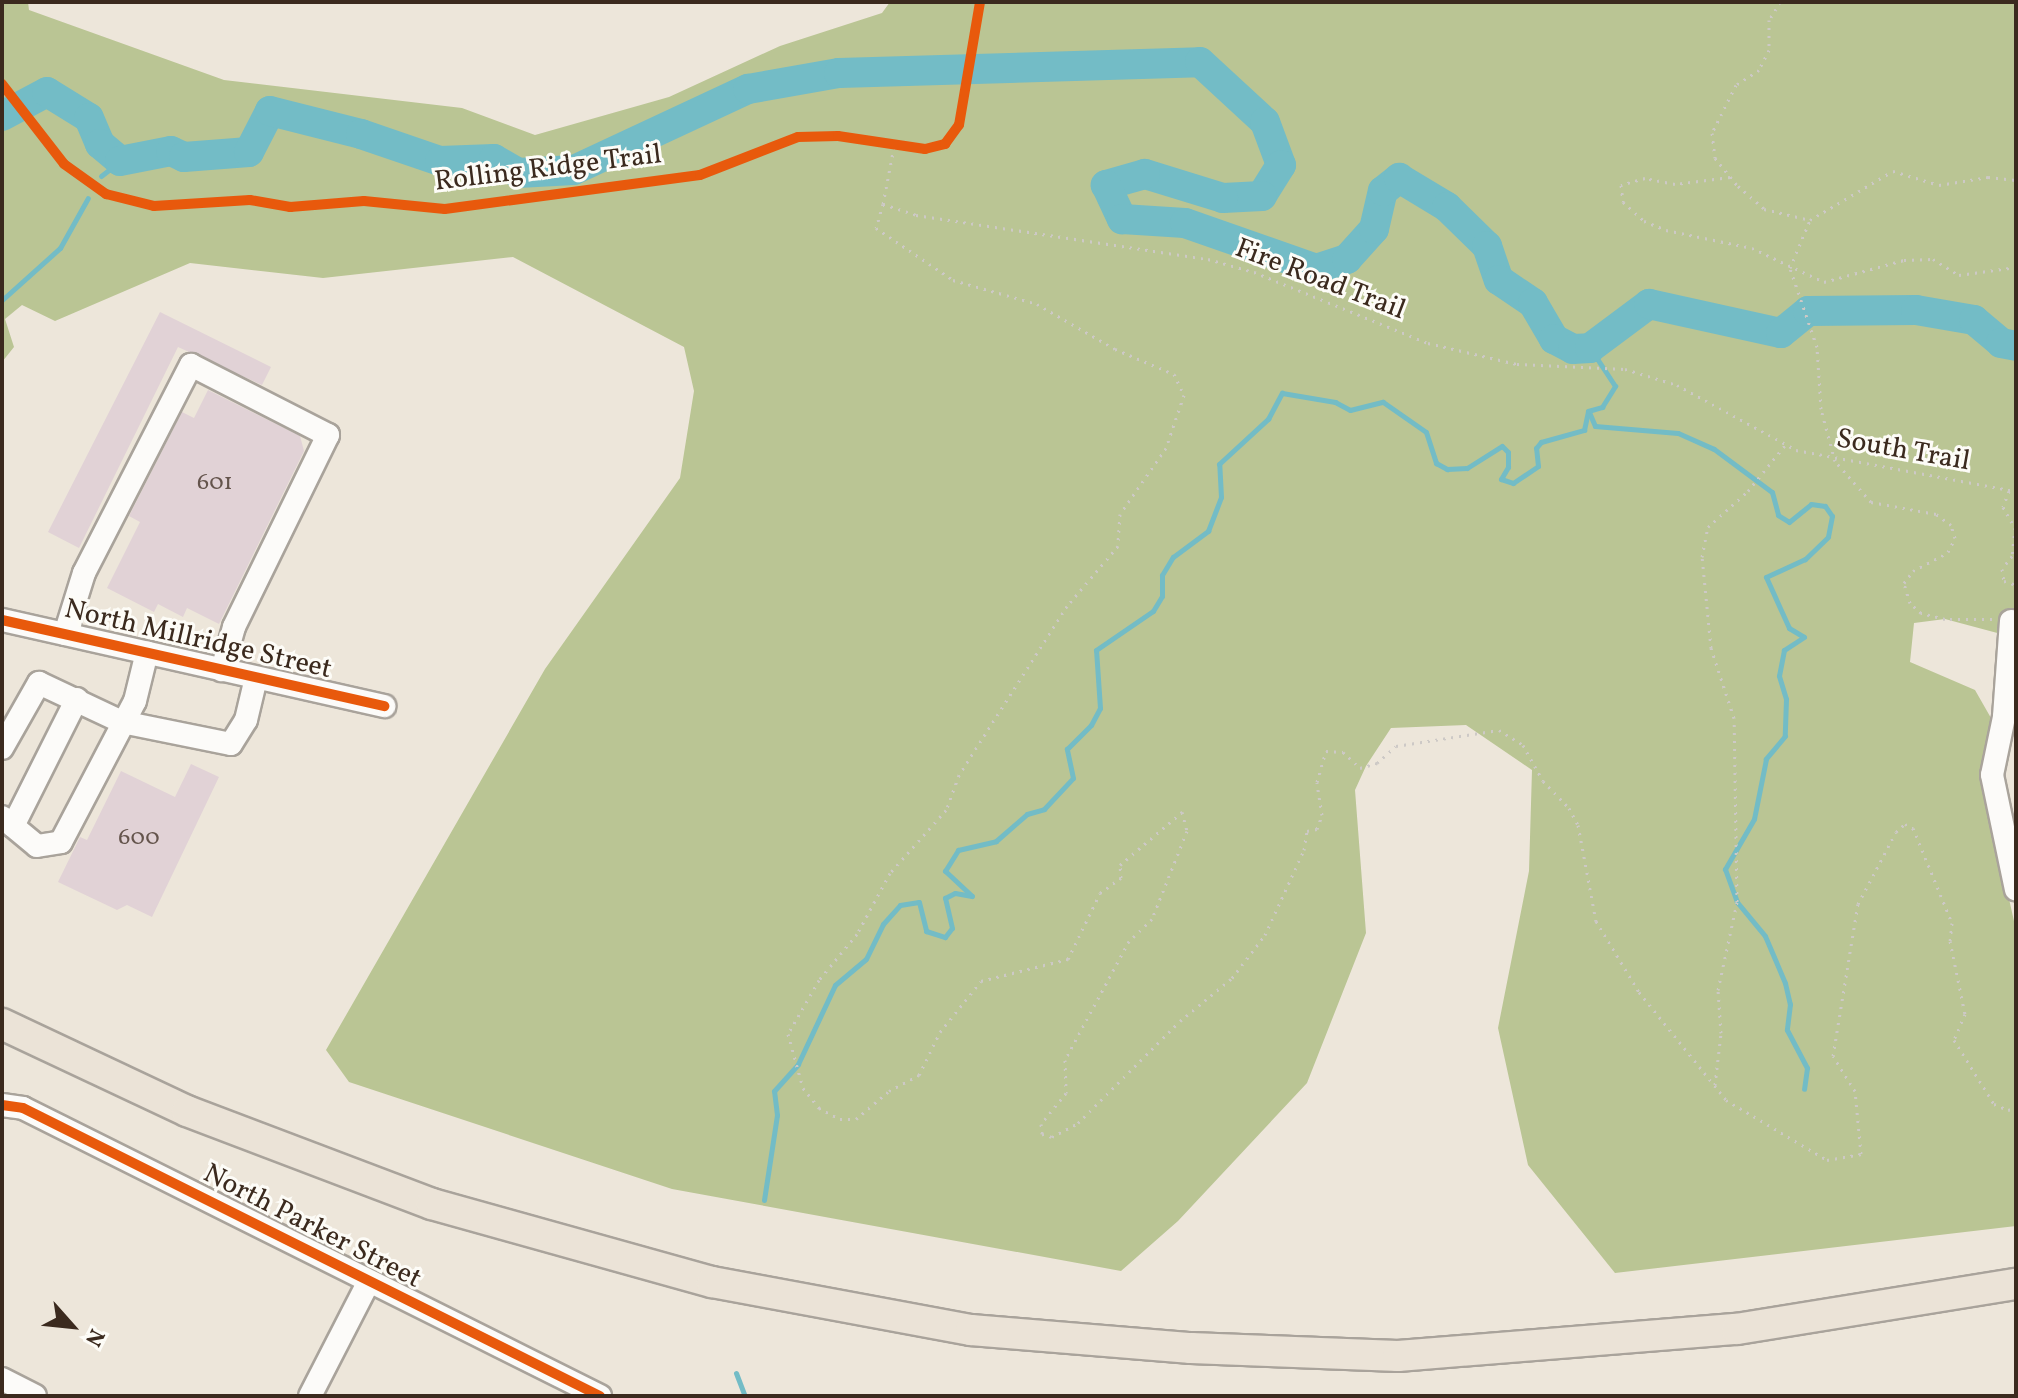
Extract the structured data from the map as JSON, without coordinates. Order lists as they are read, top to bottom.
{
  "streets": {
    "street": ["North Millridge Street", "North Parker Street"],
    "path": ["Fire Road Trail", "South Trail"],
    "cycle path": ["Rolling Ridge Trail"]
  },
  "crossings": [
    ["Fire Road Trail", "South Trail"]
  ],
  "house_numbers": ["601", "600"],
  "north": "bottom right"
}
